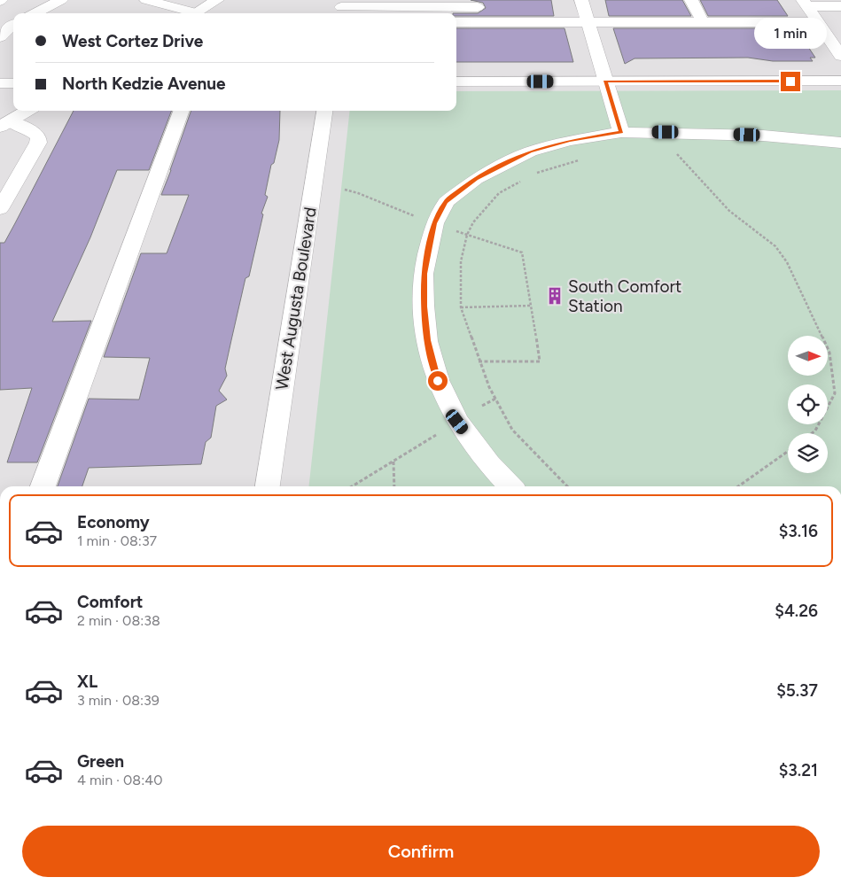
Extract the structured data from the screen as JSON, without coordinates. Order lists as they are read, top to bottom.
{
  "streets": {
    "street": ["West Augusta Boulevard"]
  },
  "places": {
    "building": ["South Comfort Station"]
  },
  "north": "right",
  "page": {
    "banner": ["West Cortez Drive", "North Kedzie Avenue"],
    "bubble": "1 min",
    "list": [
      {
        "name": "Economy",
        "note": "1 min · 08:37",
        "value": "$3.16"
      },
      {
        "name": "Comfort",
        "note": "2 min · 08:38",
        "value": "$4.26"
      },
      {
        "name": "XL",
        "note": "3 min · 08:39",
        "value": "$5.37"
      },
      {
        "name": "Green",
        "note": "4 min · 08:40",
        "value": "$3.21"
      }
    ],
    "buttons": "Confirm"
  }
}
